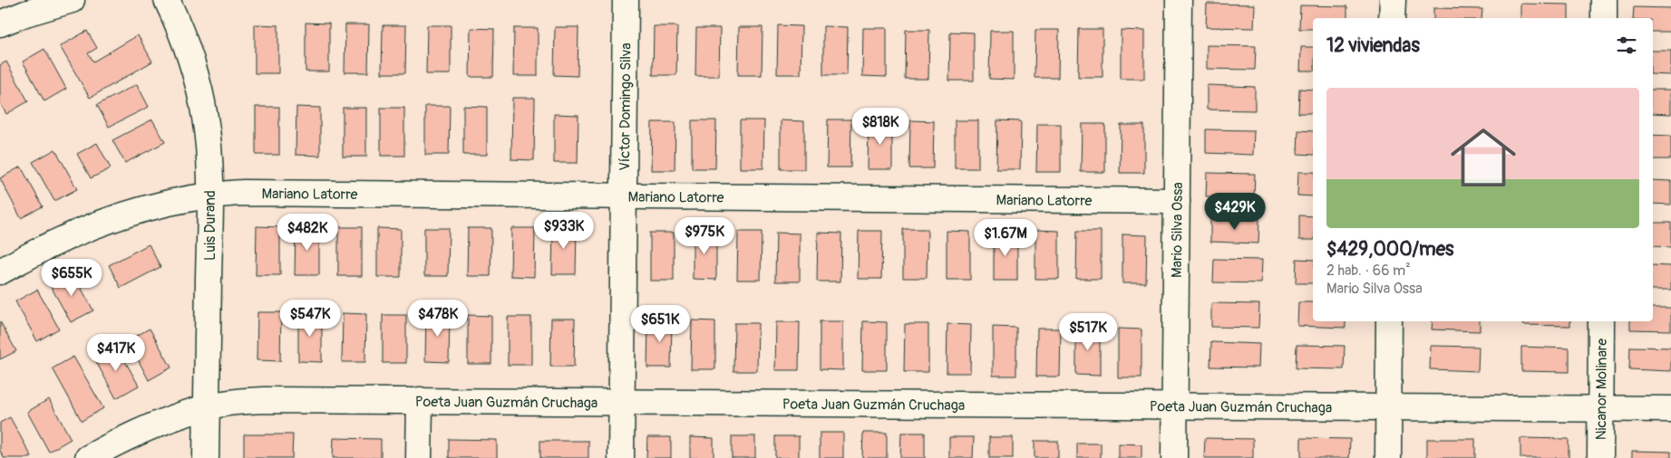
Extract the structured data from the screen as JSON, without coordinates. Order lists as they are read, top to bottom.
{
  "streets": {
    "street": [
      "Víctor Domingo Silva",
      "Mariano Latorre",
      "Luis Durand",
      "Mario Silva Ossa",
      "Nicanor Molinare",
      "Poeta Juan Guzmán Cruchaga"
    ]
  },
  "crossings": [
    ["Víctor Domingo Silva", "Mariano Latorre"],
    ["Víctor Domingo Silva", "Poeta Juan Guzmán Cruchaga"],
    ["Mariano Latorre", "Luis Durand"],
    ["Mariano Latorre", "Mario Silva Ossa"],
    ["Luis Durand", "Poeta Juan Guzmán Cruchaga"],
    ["Mario Silva Ossa", "Poeta Juan Guzmán Cruchaga"],
    ["Nicanor Molinare", "Poeta Juan Guzmán Cruchaga"]
  ],
  "page": {
    "heading": "12 viviendas",
    "list": [
      {
        "name": "$429,000/mes",
        "note": "2 hab. · 66 m² · Mario Silva Ossa"
      }
    ],
    "price": [
      "$818K",
      "$429K",
      "$933K",
      "$482K",
      "$975K",
      "$1.67M",
      "$655K",
      "$547K",
      "$478K",
      "$651K",
      "$517K",
      "$417K"
    ]
  }
}
